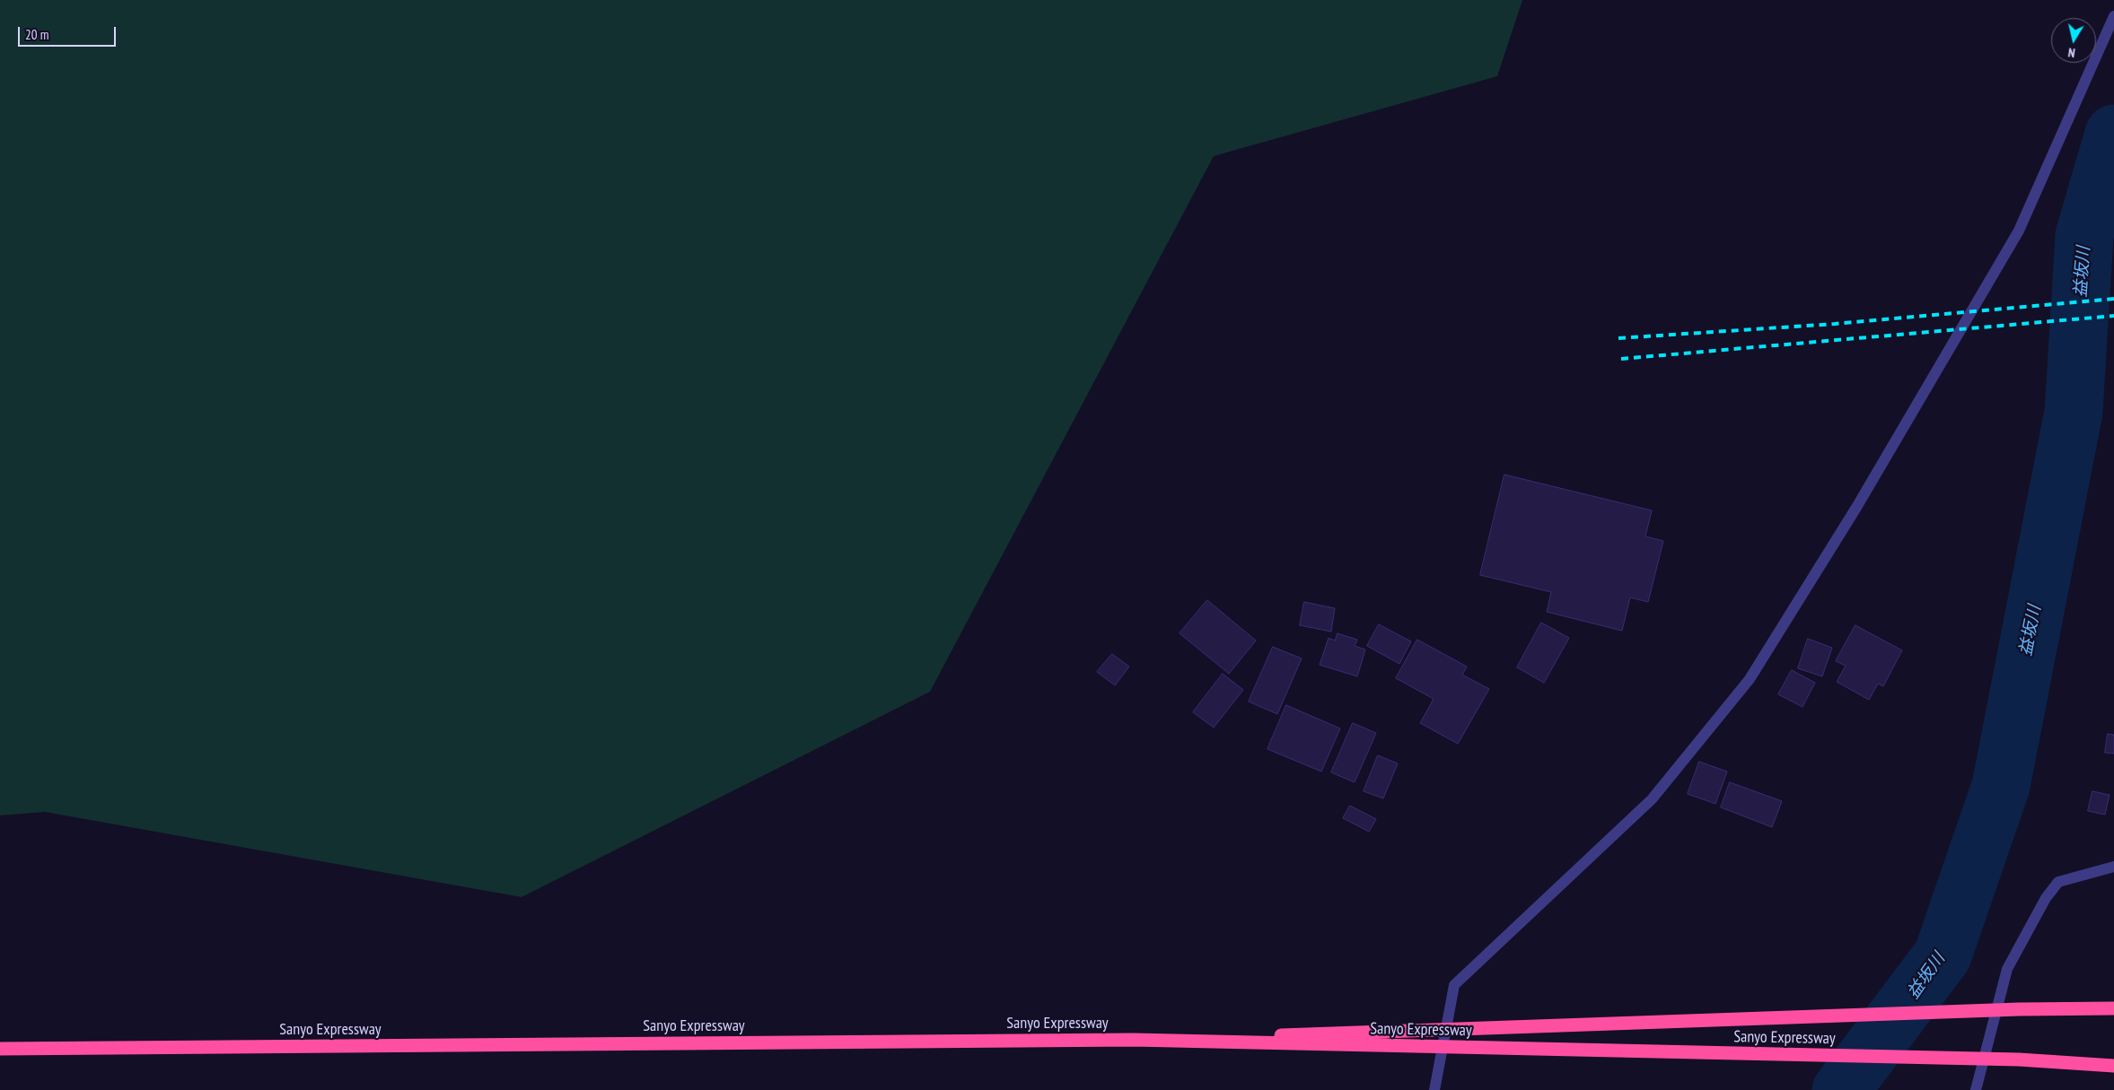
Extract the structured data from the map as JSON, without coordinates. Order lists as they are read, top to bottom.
{
  "streets": {
    "highway": ["Sanyo Expressway"]
  },
  "water": ["益坂川"],
  "scale_bar": "20 m",
  "north": "bottom"
}
